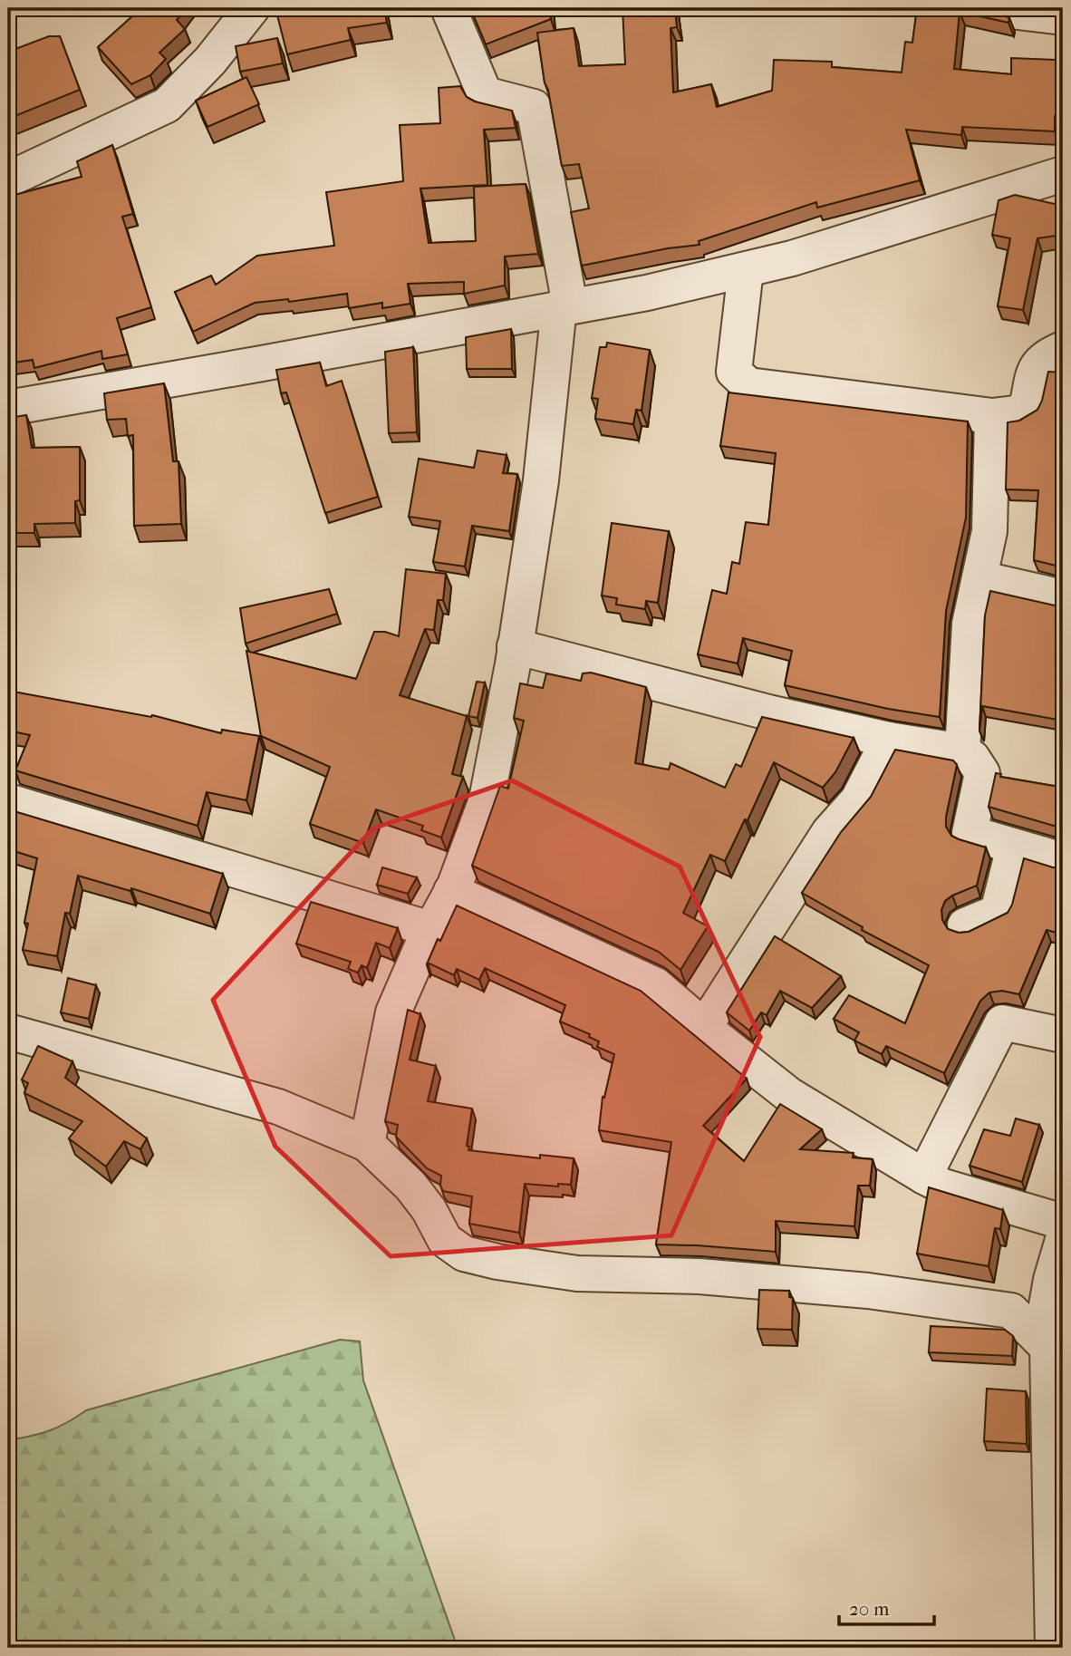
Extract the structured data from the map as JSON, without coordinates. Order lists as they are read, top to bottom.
{
  "scale_bar": "20 m"
}
